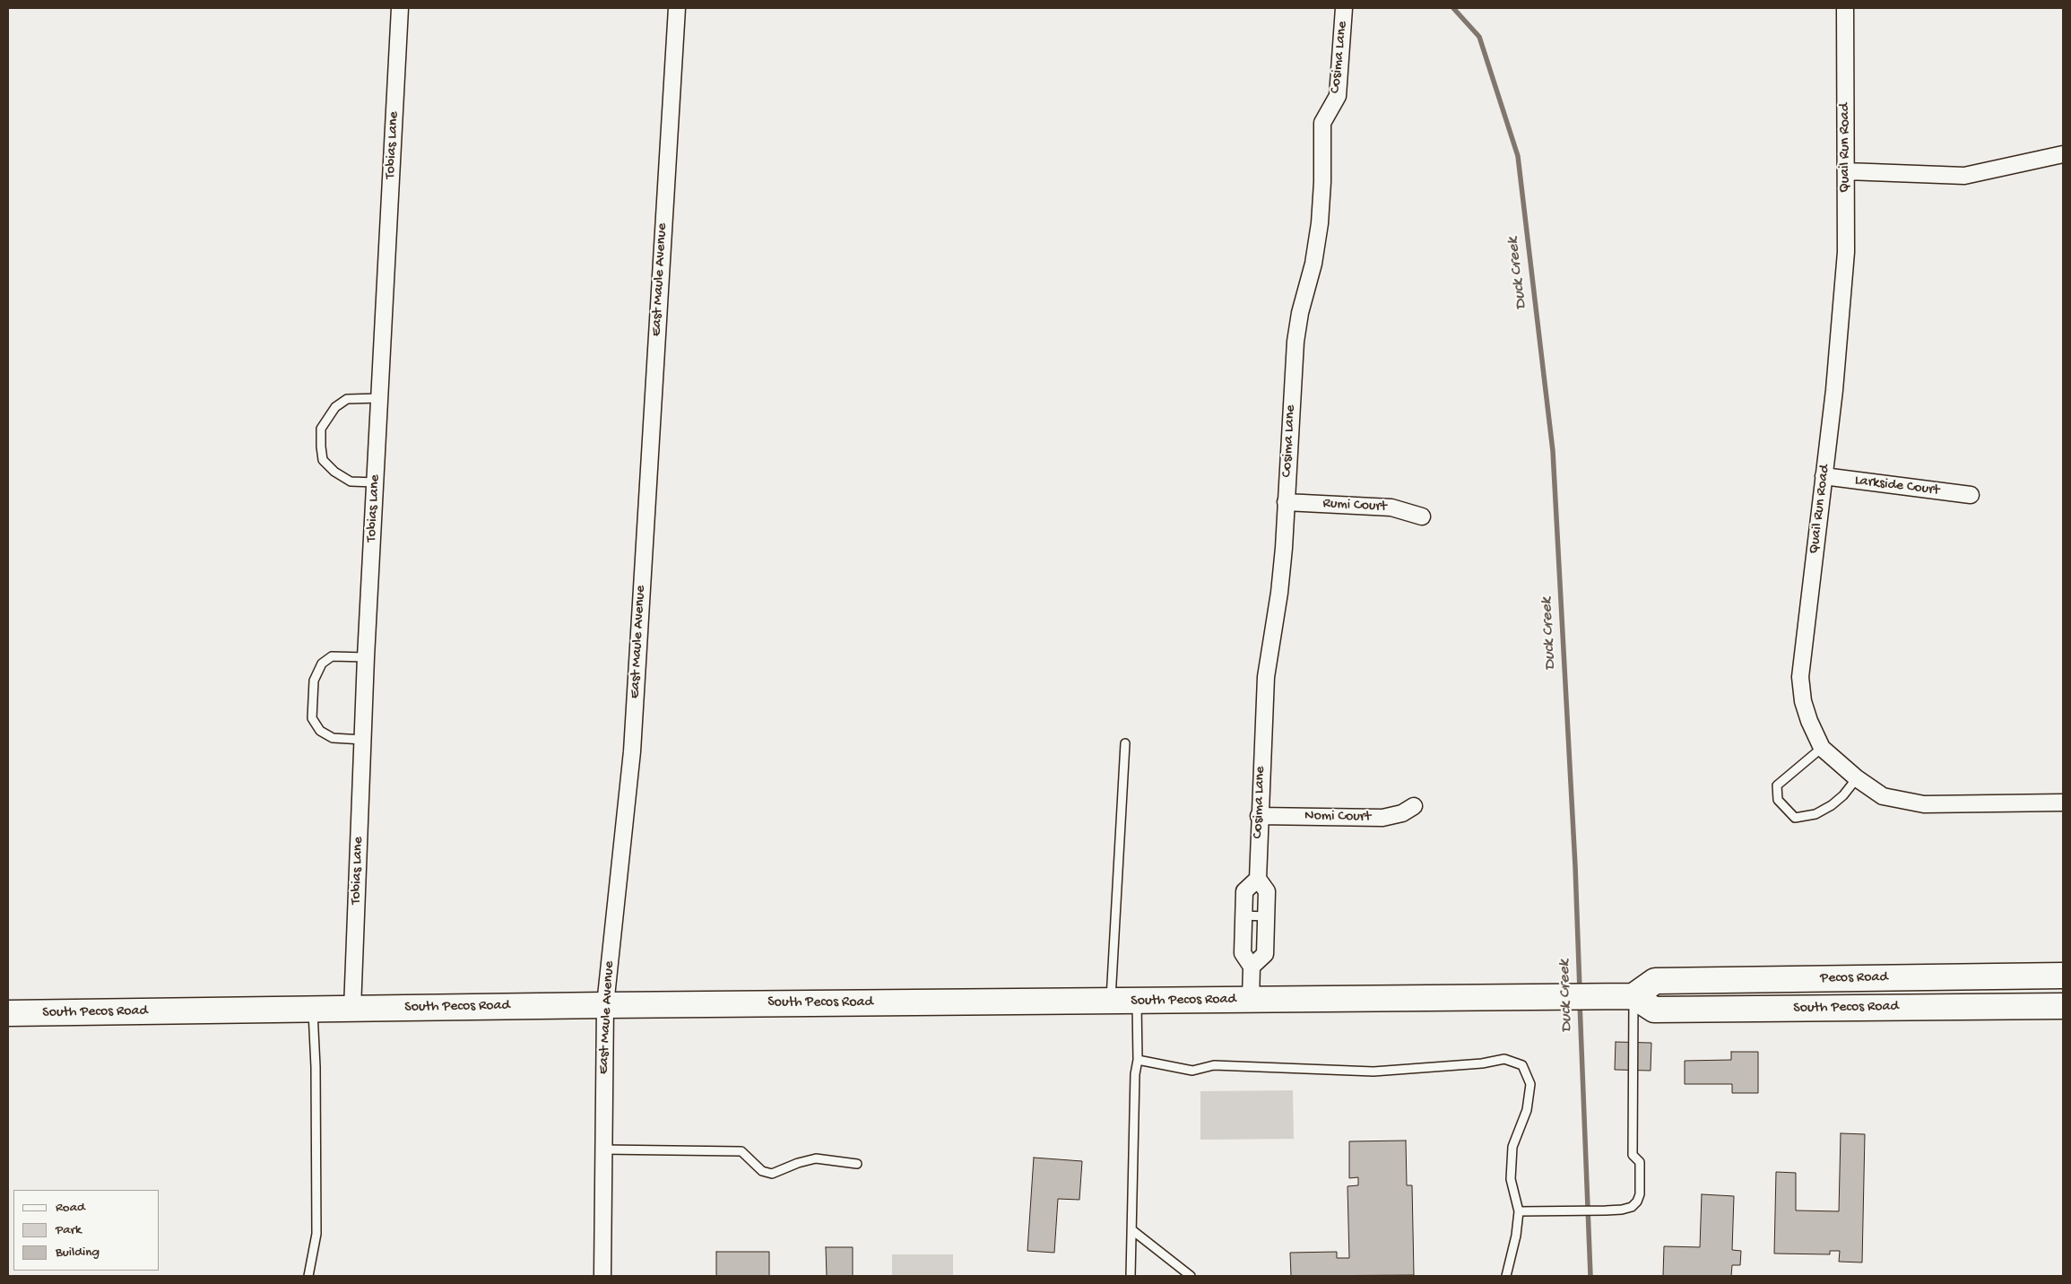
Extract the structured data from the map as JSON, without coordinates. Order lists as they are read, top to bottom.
{
  "streets": {
    "main road": ["Pecos Road", "South Pecos Road"],
    "street": [
      "Cosima Lane",
      "Tobias Lane",
      "Quail Run Road",
      "East Maule Avenue",
      "Larkside Court",
      "Rumi Court",
      "Nomi Court"
    ]
  },
  "crossings": [
    ["Cosima Lane", "Rumi Court"],
    ["Cosima Lane", "Nomi Court"],
    ["Tobias Lane", "South Pecos Road"],
    ["Quail Run Road", "Larkside Court"],
    ["East Maule Avenue", "South Pecos Road"],
    ["Pecos Road", "South Pecos Road"]
  ],
  "water": ["Duck Creek"],
  "legend": ["Road", "Park", "Building"]
}
